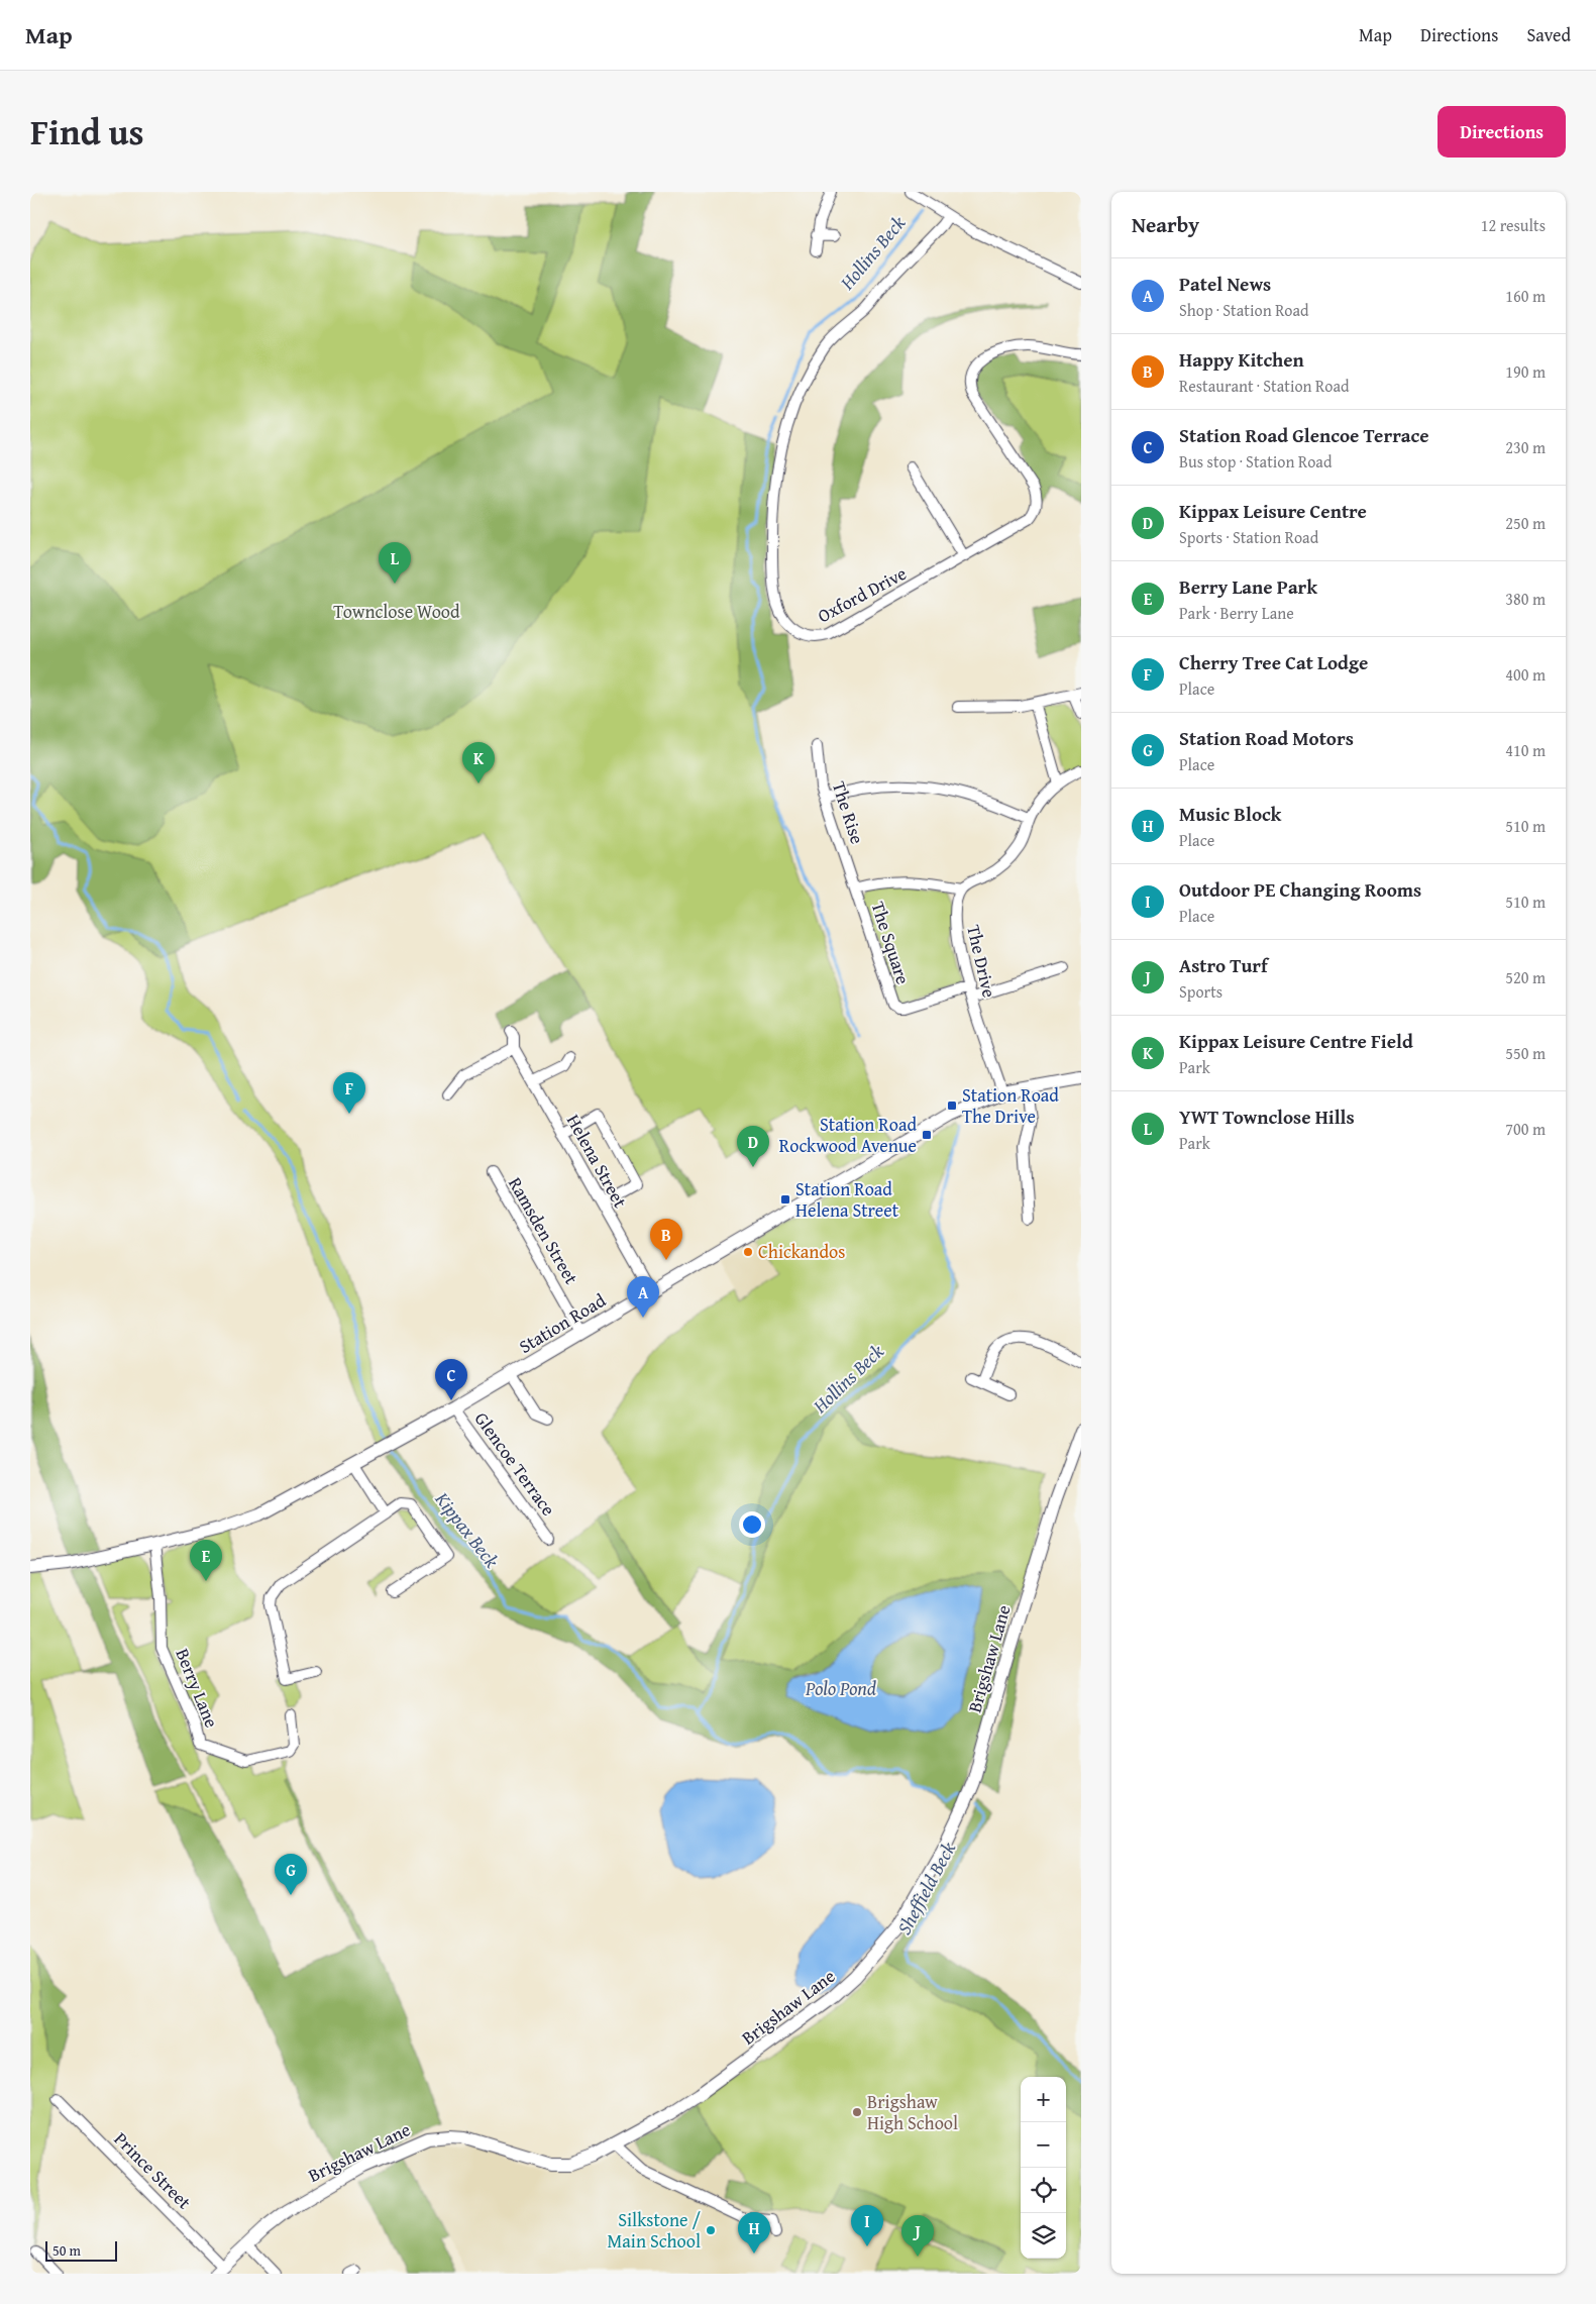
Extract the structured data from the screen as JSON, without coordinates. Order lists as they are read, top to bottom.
{
  "streets": {
    "street": [
      "Oxford Drive",
      "The Rise",
      "The Square",
      "The Drive",
      "Helena Street",
      "Ramsden Street",
      "Station Road",
      "Glencoe Terrace",
      "Brigshaw Lane",
      "Berry Lane",
      "Prince Street"
    ]
  },
  "crossings": [
    ["The Rise", "The Square"],
    ["The Square", "The Drive"],
    ["The Drive", "Station Road"],
    ["Helena Street", "Station Road"],
    ["Ramsden Street", "Station Road"],
    ["Station Road", "Glencoe Terrace"],
    ["Station Road", "Berry Lane"],
    ["Brigshaw Lane", "Prince Street"]
  ],
  "water": [
    "Hollins Beck",
    "Kippax Beck",
    "Polo Pond",
    "Sheffield Beck"
  ],
  "parks": ["Townclose Wood"],
  "places": {
    "transit": ["Station Road The Drive", "Station Road Rockwood Avenue", "Station Road Helena Street"],
    "other": ["Chickandos", "Brigshaw High School", "Silkstone / Main School"]
  },
  "scale_bar": "50 m",
  "page": {
    "header": "Map",
    "nav": ["Map", "Directions", "Saved"],
    "title": "Find us",
    "buttons": "Directions",
    "heading": ["Nearby", "12 results"],
    "list": [
      {
        "mark": "A",
        "name": "Patel News",
        "note": "Shop · Station Road",
        "value": "160 m"
      },
      {
        "mark": "B",
        "name": "Happy Kitchen",
        "note": "Restaurant · Station Road",
        "value": "190 m"
      },
      {
        "mark": "C",
        "name": "Station Road Glencoe Terrace",
        "note": "Bus stop · Station Road",
        "value": "230 m"
      },
      {
        "mark": "D",
        "name": "Kippax Leisure Centre",
        "note": "Sports · Station Road",
        "value": "250 m"
      },
      {
        "mark": "E",
        "name": "Berry Lane Park",
        "note": "Park · Berry Lane",
        "value": "380 m"
      },
      {
        "mark": "F",
        "name": "Cherry Tree Cat Lodge",
        "note": "Place",
        "value": "400 m"
      },
      {
        "mark": "G",
        "name": "Station Road Motors",
        "note": "Place",
        "value": "410 m"
      },
      {
        "mark": "H",
        "name": "Music Block",
        "note": "Place",
        "value": "510 m"
      },
      {
        "mark": "I",
        "name": "Outdoor PE Changing Rooms",
        "note": "Place",
        "value": "510 m"
      },
      {
        "mark": "J",
        "name": "Astro Turf",
        "note": "Sports",
        "value": "520 m"
      },
      {
        "mark": "K",
        "name": "Kippax Leisure Centre Field",
        "note": "Park",
        "value": "550 m"
      },
      {
        "mark": "L",
        "name": "YWT Townclose Hills",
        "note": "Park",
        "value": "700 m"
      }
    ],
    "pins": [
      "L",
      "K",
      "F",
      "D",
      "B",
      "A",
      "C",
      "E",
      "G",
      "I",
      "H",
      "J"
    ],
    "map_buttons": ["+", "−"],
    "scale": "50 m"
  }
}
